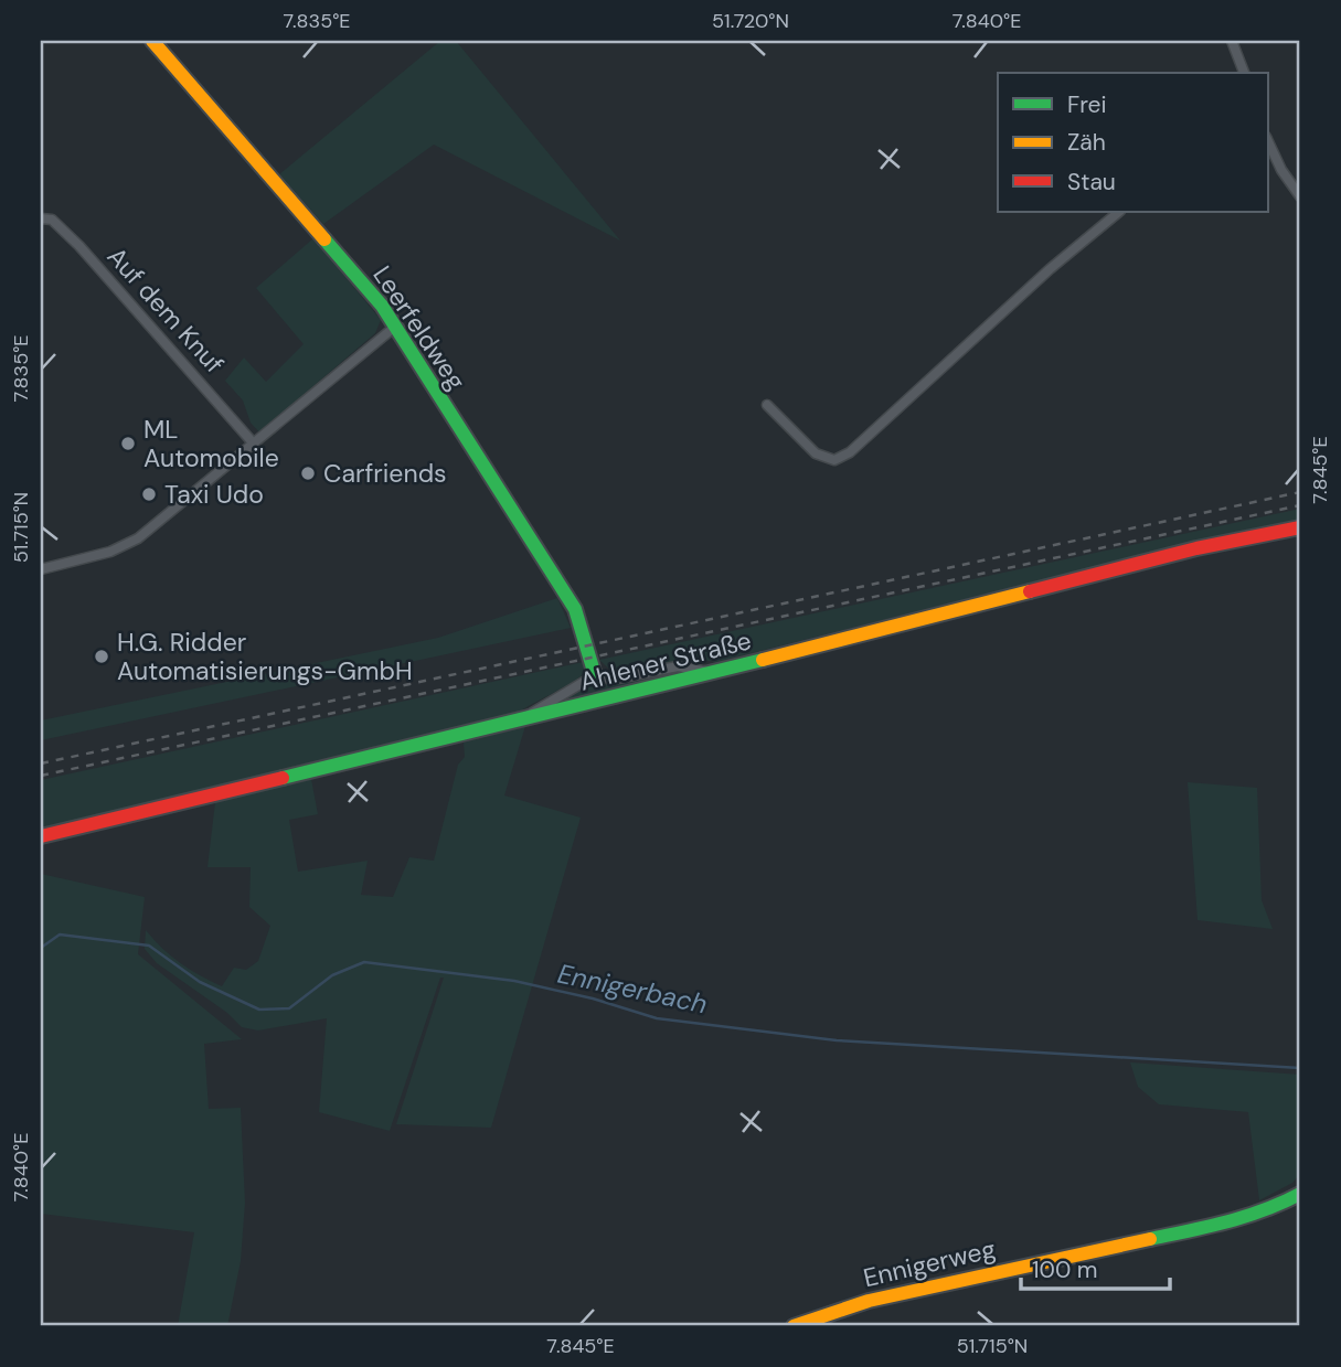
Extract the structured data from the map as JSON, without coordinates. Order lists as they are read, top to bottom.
{
  "streets": {
    "street": [
      "Auf dem Knuf",
      "Leerfeldweg",
      "Ahlener Straße",
      "Ennigerweg"
    ]
  },
  "water": ["Ennigerbach"],
  "places": [
    "ML Automobile",
    "Carfriends",
    "Taxi Udo",
    "H.G. Ridder Automatisierungs-GmbH"
  ],
  "legend": ["Frei", "Zäh", "Stau"],
  "scale_bar": "100 m",
  "coordinates": [
    "7.835°E",
    "51.720°N",
    "7.840°E",
    "7.845°E",
    "51.715°N"
  ]
}
